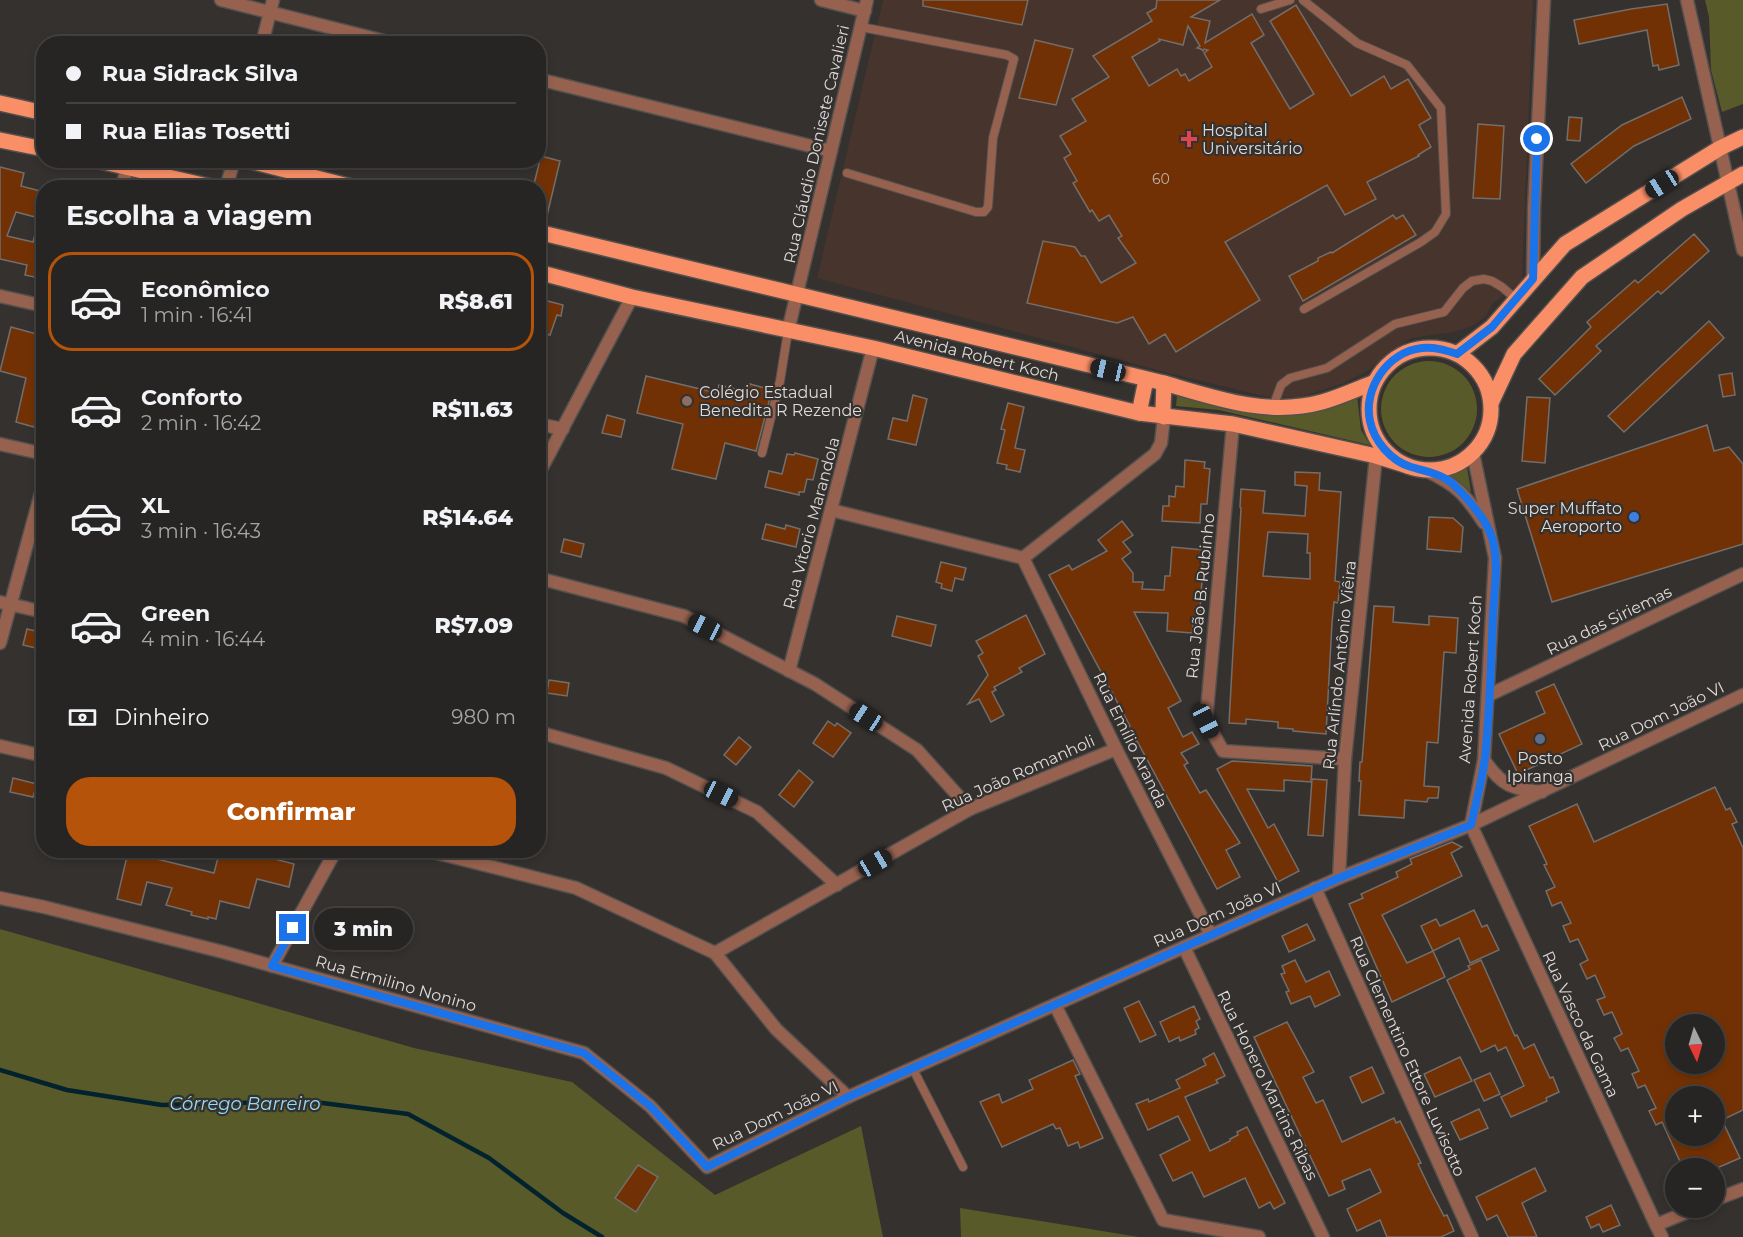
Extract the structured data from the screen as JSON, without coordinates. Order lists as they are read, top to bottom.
{
  "streets": {
    "main road": ["Avenida Robert Koch"],
    "street": [
      "Rua Cláudio Donisete Cavalieri",
      "Rua Vitorio Marandola",
      "Rua João B. Rubinho",
      "Rua das Siriemas",
      "Rua Arlíndo Antônio Viêira",
      "Rua Dom João VI",
      "Rua Emílio Aranda",
      "Rua João Romanholi",
      "Rua Ermilino Nonino",
      "Rua Vasco da Gama",
      "Rua Clementino Ettore Luvisotto",
      "Rua Honero Martins Ribas"
    ]
  },
  "crossings": [
    ["Rua Cláudio Donisete Cavalieri", "Avenida Robert Koch"],
    ["Avenida Robert Koch", "Rua Vitorio Marandola"],
    ["Avenida Robert Koch", "Rua João B. Rubinho"],
    ["Avenida Robert Koch", "Rua das Siriemas"],
    ["Avenida Robert Koch", "Rua Arlíndo Antônio Viêira"],
    ["Avenida Robert Koch", "Rua Dom João VI"],
    ["Avenida Robert Koch", "Rua Vasco da Gama"],
    ["Rua João B. Rubinho", "Rua Arlíndo Antônio Viêira"],
    ["Rua Arlíndo Antônio Viêira", "Rua Dom João VI"],
    ["Rua Dom João VI", "Rua Emílio Aranda"],
    ["Rua Dom João VI", "Rua Ermilino Nonino"],
    ["Rua Dom João VI", "Rua Vasco da Gama"],
    ["Rua Dom João VI", "Rua Clementino Ettore Luvisotto"],
    ["Rua Dom João VI", "Rua Honero Martins Ribas"],
    ["Rua Emílio Aranda", "Rua João Romanholi"]
  ],
  "water": ["Córrego Barreiro"],
  "places": {
    "health": ["Hospital Universitário"],
    "other": ["Colégio Estadual Benedita R Rezende", "Super Muffato Aeroporto", "Posto Ipiranga"]
  },
  "house_numbers": ["60"],
  "north": "bottom",
  "page": {
    "banner": ["Rua Sidrack Silva", "Rua Elias Tosetti"],
    "heading": "Escolha a viagem",
    "list": [
      {
        "name": "Econômico",
        "note": "1 min · 16:41",
        "value": "R$8.61"
      },
      {
        "name": "Conforto",
        "note": "2 min · 16:42",
        "value": "R$11.63"
      },
      {
        "name": "XL",
        "note": "3 min · 16:43",
        "value": "R$14.64"
      },
      {
        "name": "Green",
        "note": "4 min · 16:44",
        "value": "R$7.09"
      }
    ],
    "pay": ["Dinheiro", "980 m"],
    "buttons": "Confirmar",
    "bubble": "3 min",
    "map_buttons": ["+", "−"]
  }
}
